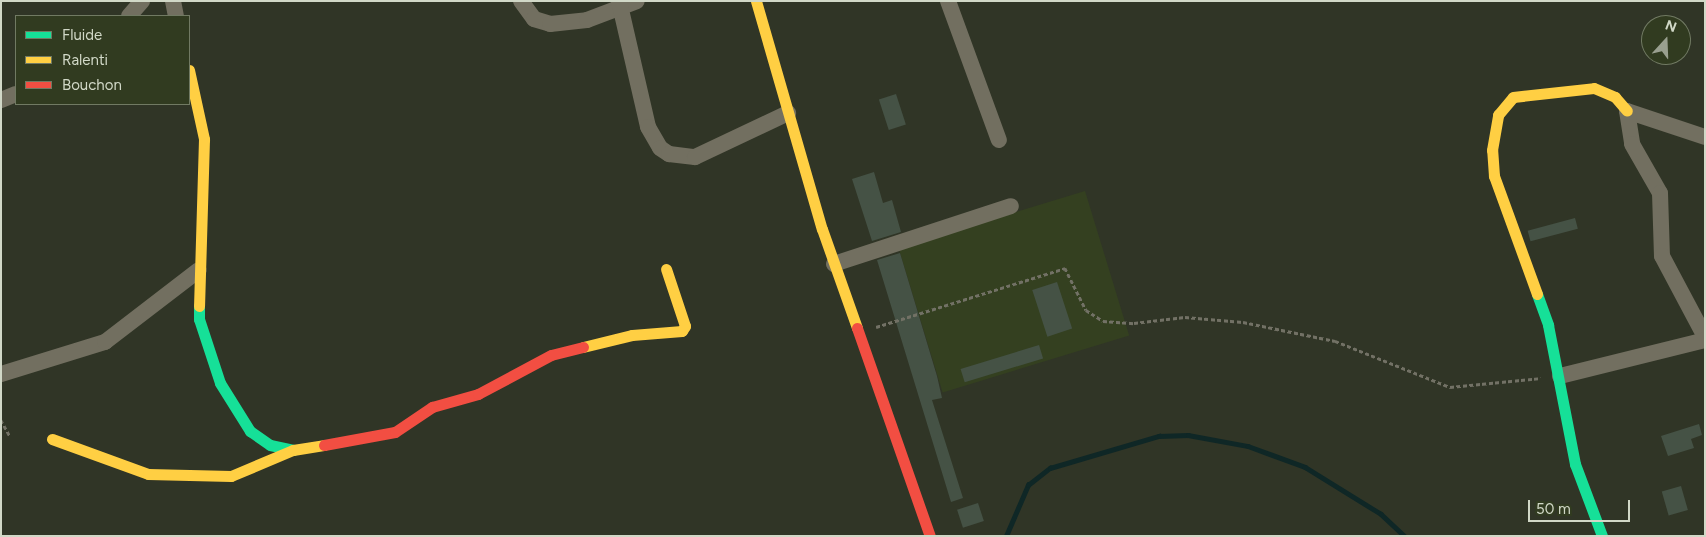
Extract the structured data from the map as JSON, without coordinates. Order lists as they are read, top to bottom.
{
  "legend": ["Fluide", "Ralenti", "Bouchon"],
  "scale_bar": "50 m",
  "north": "top"
}
